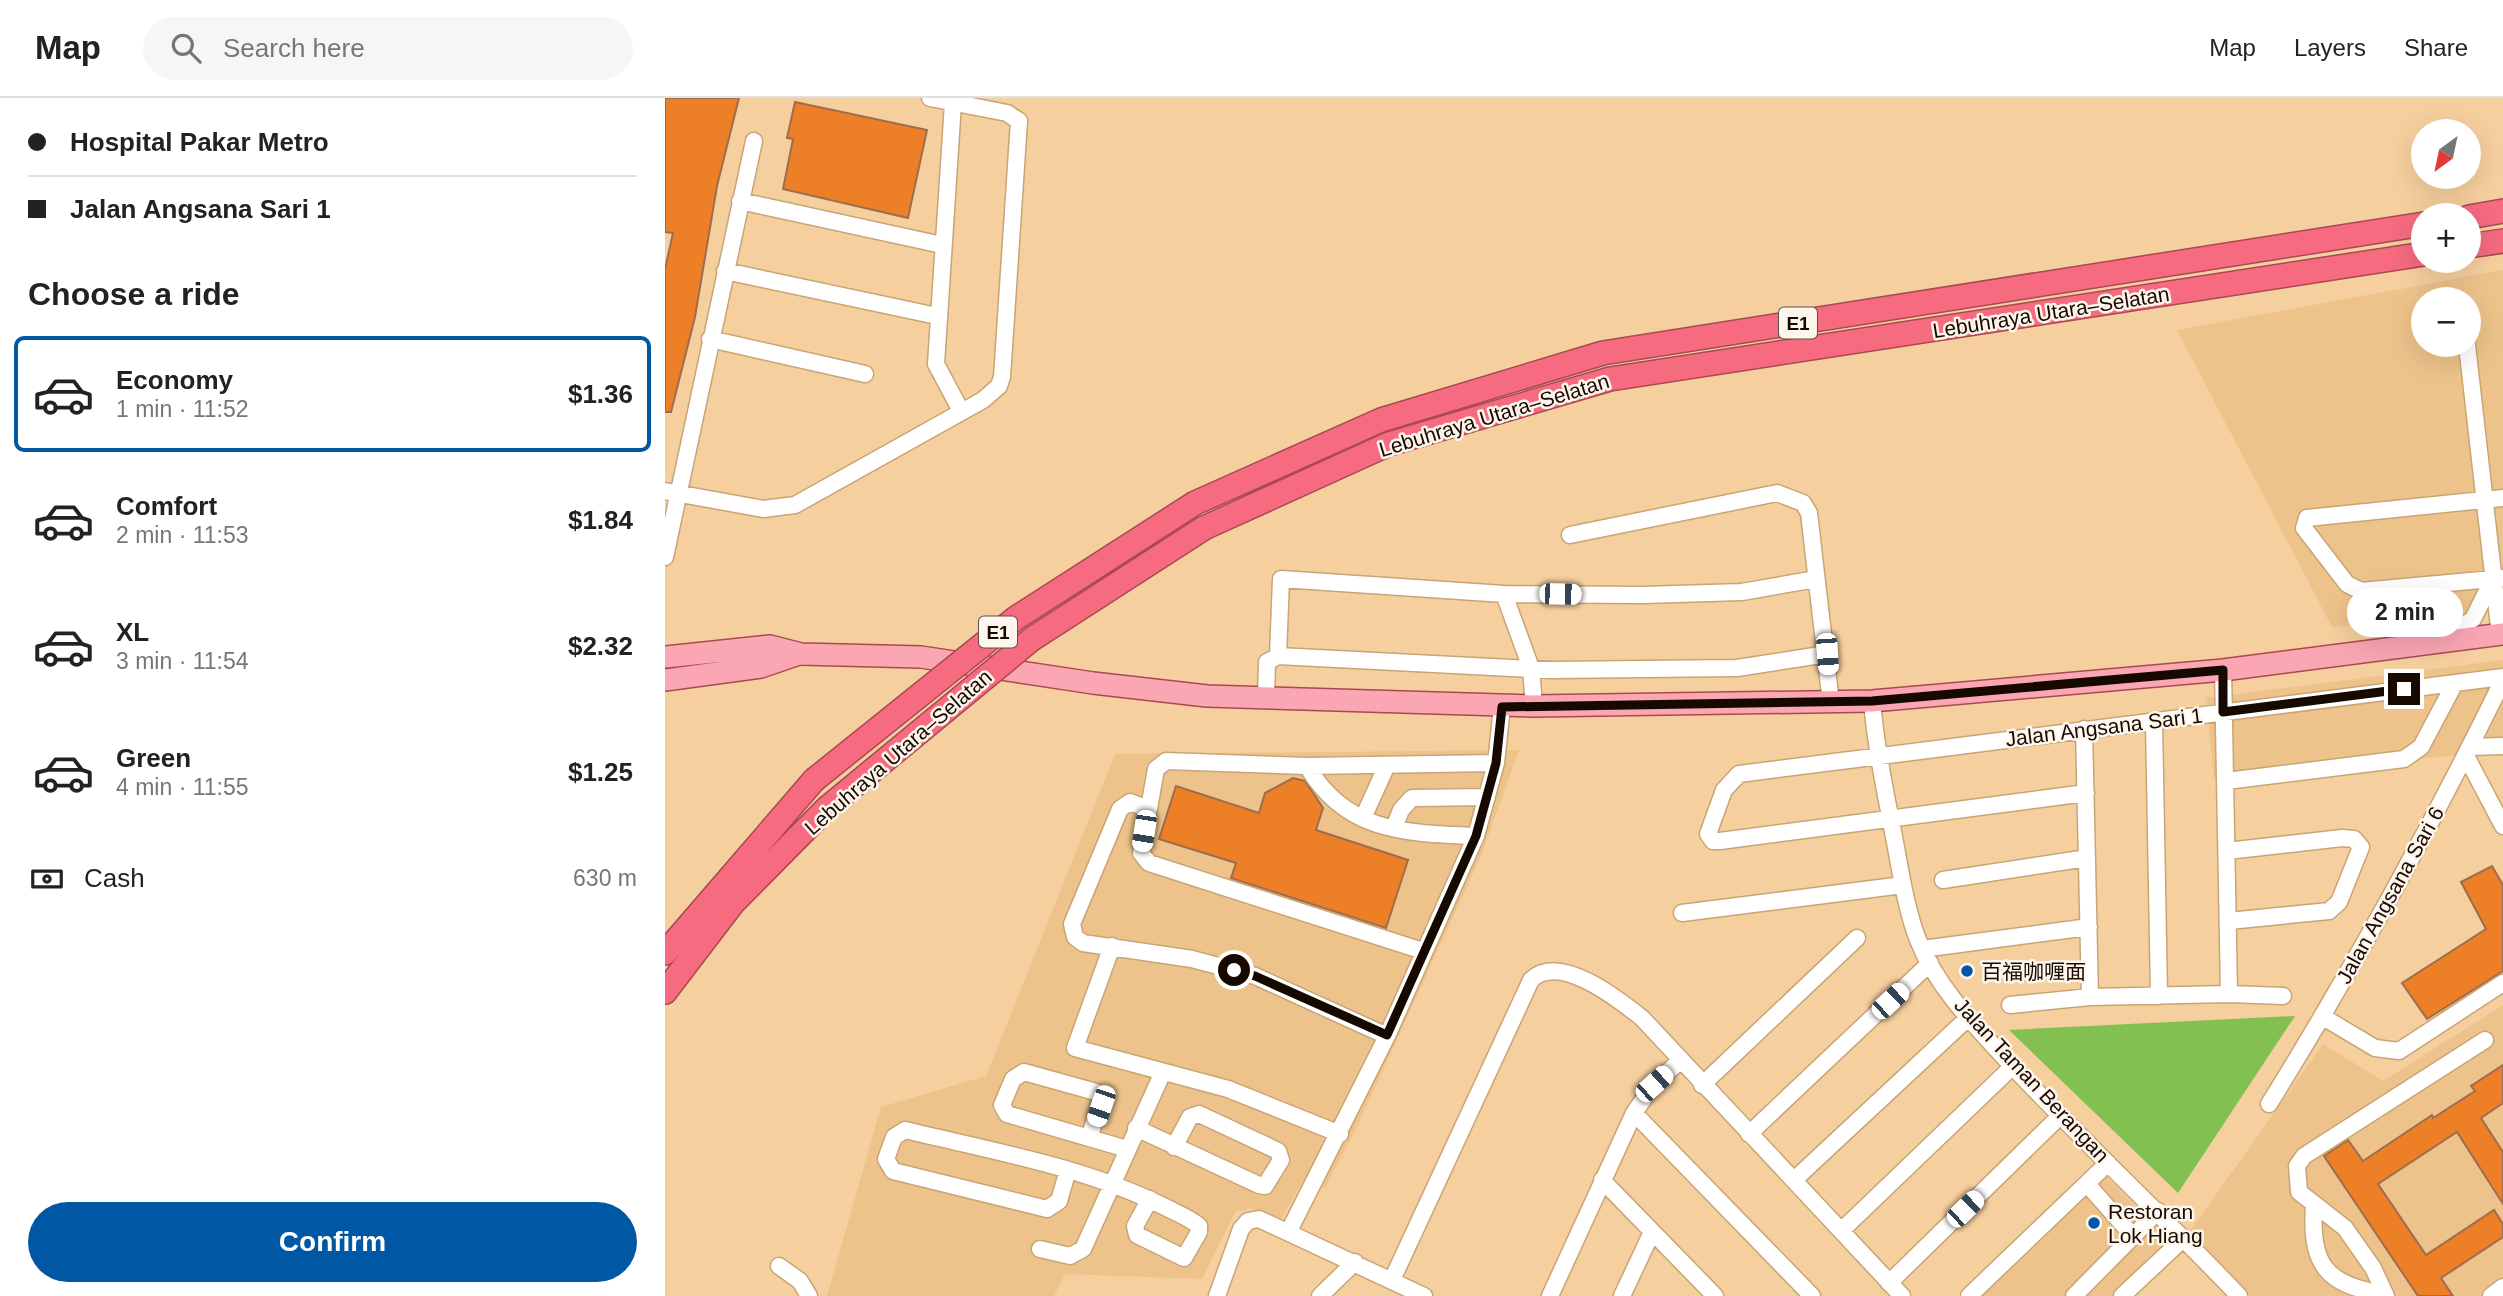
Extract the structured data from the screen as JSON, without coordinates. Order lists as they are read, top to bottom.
{
  "streets": {
    "highway": ["Lebuhraya Utara–Selatan", "E1"],
    "street": ["Jalan Angsana Sari 1", "Jalan Angsana Sari 6", "Jalan Taman Berangan"]
  },
  "crossings": [
    ["Jalan Angsana Sari 1", "Jalan Angsana Sari 6"],
    ["Jalan Angsana Sari 1", "Jalan Taman Berangan"]
  ],
  "places": ["百福咖喱面", "Restoran Lok Hiang"],
  "north": "bottom left",
  "page": {
    "header": "Map",
    "search": "Search here",
    "nav": ["Map", "Layers", "Share"],
    "banner": ["Hospital Pakar Metro", "Jalan Angsana Sari 1"],
    "map_buttons": ["+", "−"],
    "heading": "Choose a ride",
    "list": [
      {
        "name": "Economy",
        "note": "1 min · 11:52",
        "value": "$1.36"
      },
      {
        "name": "Comfort",
        "note": "2 min · 11:53",
        "value": "$1.84"
      },
      {
        "name": "XL",
        "note": "3 min · 11:54",
        "value": "$2.32"
      },
      {
        "name": "Green",
        "note": "4 min · 11:55",
        "value": "$1.25"
      }
    ],
    "bubble": "2 min",
    "pay": ["Cash", "630 m"],
    "buttons": "Confirm"
  }
}
